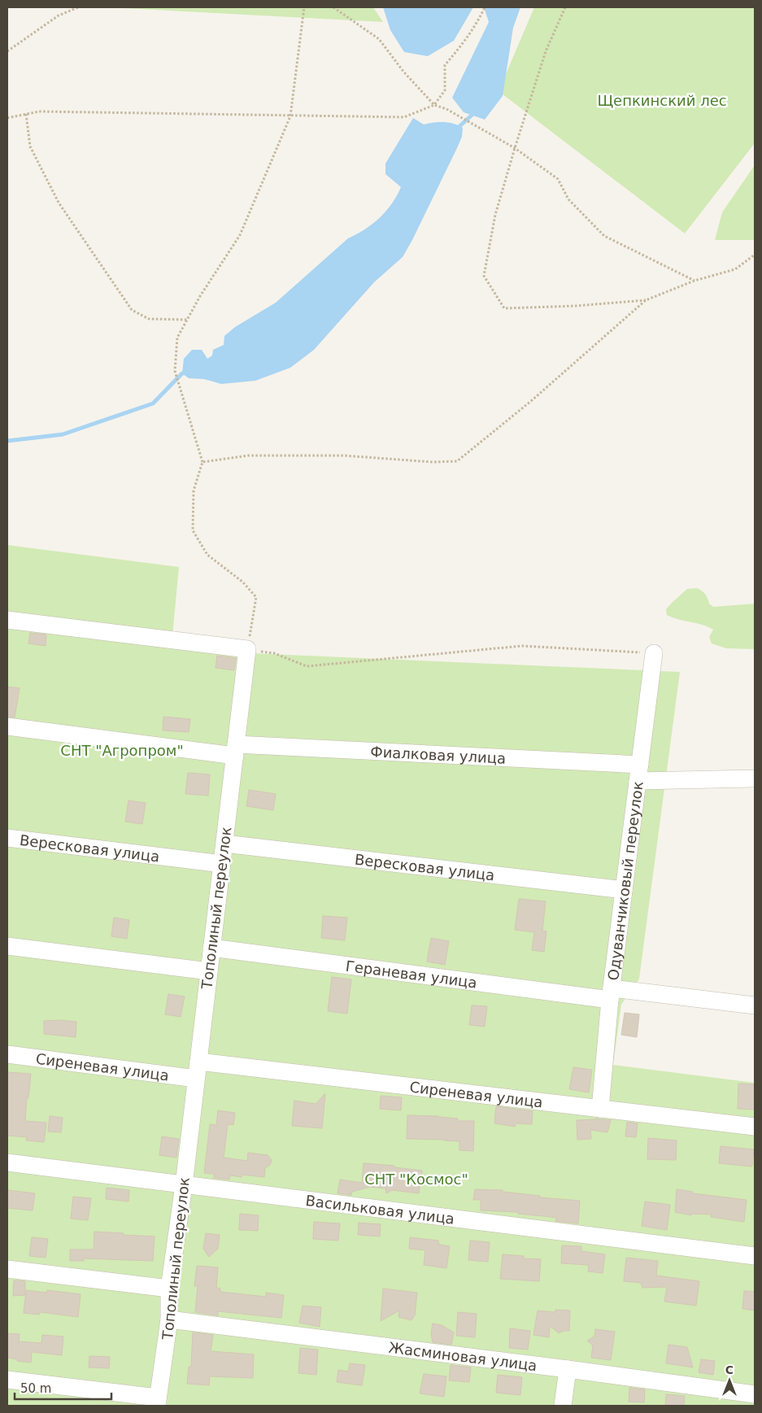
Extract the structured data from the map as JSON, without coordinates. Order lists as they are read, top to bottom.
{
  "streets": {
    "lane": [
      "Фиалковая улица",
      "Вересковая улица",
      "Одуванчиковый переулок",
      "Тополиный переулок",
      "Гераневая улица",
      "Сиреневая улица",
      "Васильковая улица",
      "Жасминовая улица"
    ]
  },
  "crossings": [
    ["Фиалковая улица", "Одуванчиковый переулок"],
    ["Фиалковая улица", "Тополиный переулок"],
    ["Вересковая улица", "Одуванчиковый переулок"],
    ["Вересковая улица", "Тополиный переулок"],
    ["Одуванчиковый переулок", "Гераневая улица"],
    ["Одуванчиковый переулок", "Сиреневая улица"],
    ["Тополиный переулок", "Гераневая улица"],
    ["Тополиный переулок", "Сиреневая улица"],
    ["Тополиный переулок", "Васильковая улица"],
    ["Тополиный переулок", "Жасминовая улица"]
  ],
  "parks": ["Щепкинский лес", "СНТ \"Агропром\"", "СНТ \"Космос\""],
  "scale_bar": "50 m",
  "north": "top"
}
